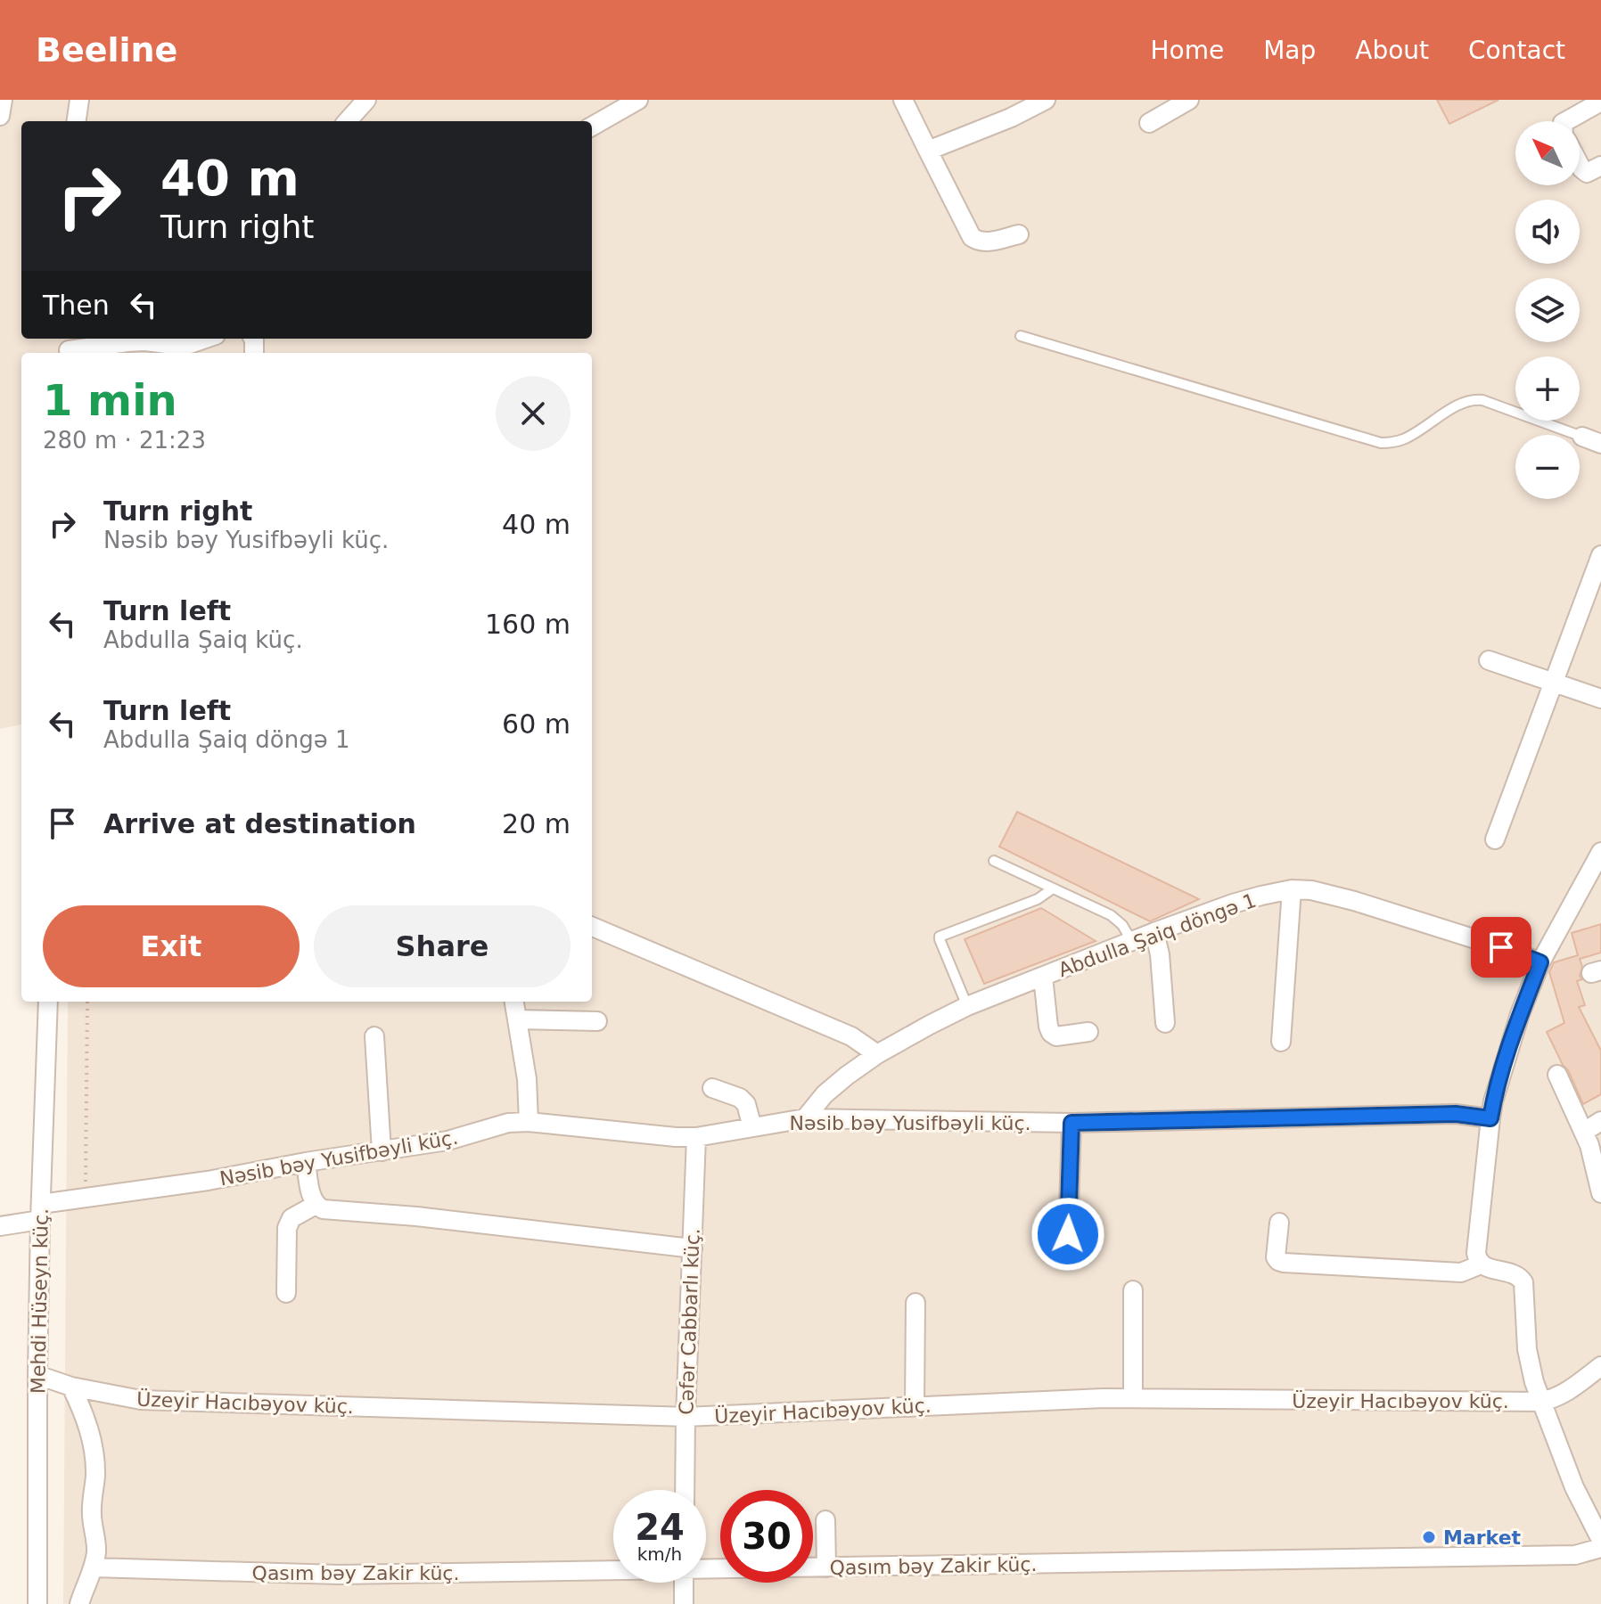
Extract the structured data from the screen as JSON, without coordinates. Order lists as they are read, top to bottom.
{
  "streets": {
    "street": [
      "Abdulla Şaiq döngə 1",
      "Nəsib bəy Yusifbəyli küç.",
      "Mehdi Hüseyn küç.",
      "Cəfər Cabbarlı küç.",
      "Üzeyir Hacıbəyov küç.",
      "Qasım bəy Zakir küç."
    ]
  },
  "crossings": [
    ["Abdulla Şaiq döngə 1", "Nəsib bəy Yusifbəyli küç."],
    ["Nəsib bəy Yusifbəyli küç.", "Mehdi Hüseyn küç."],
    ["Nəsib bəy Yusifbəyli küç.", "Cəfər Cabbarlı küç."],
    ["Mehdi Hüseyn küç.", "Üzeyir Hacıbəyov küç."],
    ["Cəfər Cabbarlı küç.", "Üzeyir Hacıbəyov küç."]
  ],
  "places": ["Market"],
  "north": "top left",
  "page": {
    "header": "Beeline",
    "nav": [
      "Home",
      "Map",
      "About",
      "Contact"
    ],
    "map_buttons": ["+", "−"],
    "turn": ["40 m", "Turn right"],
    "then": "Then",
    "heading": ["1 min", "280 m · 21:23"],
    "list": [
      {
        "name": "Turn right",
        "note": "Nəsib bəy Yusifbəyli küç.",
        "value": "40 m"
      },
      {
        "name": "Turn left",
        "note": "Abdulla Şaiq küç.",
        "value": "160 m"
      },
      {
        "name": "Turn left",
        "note": "Abdulla Şaiq döngə 1",
        "value": "60 m"
      },
      {
        "name": "Arrive at destination",
        "value": "20 m"
      }
    ],
    "buttons": ["Exit", "Share"],
    "speed": "24 km/h",
    "limit": "30"
  }
}
